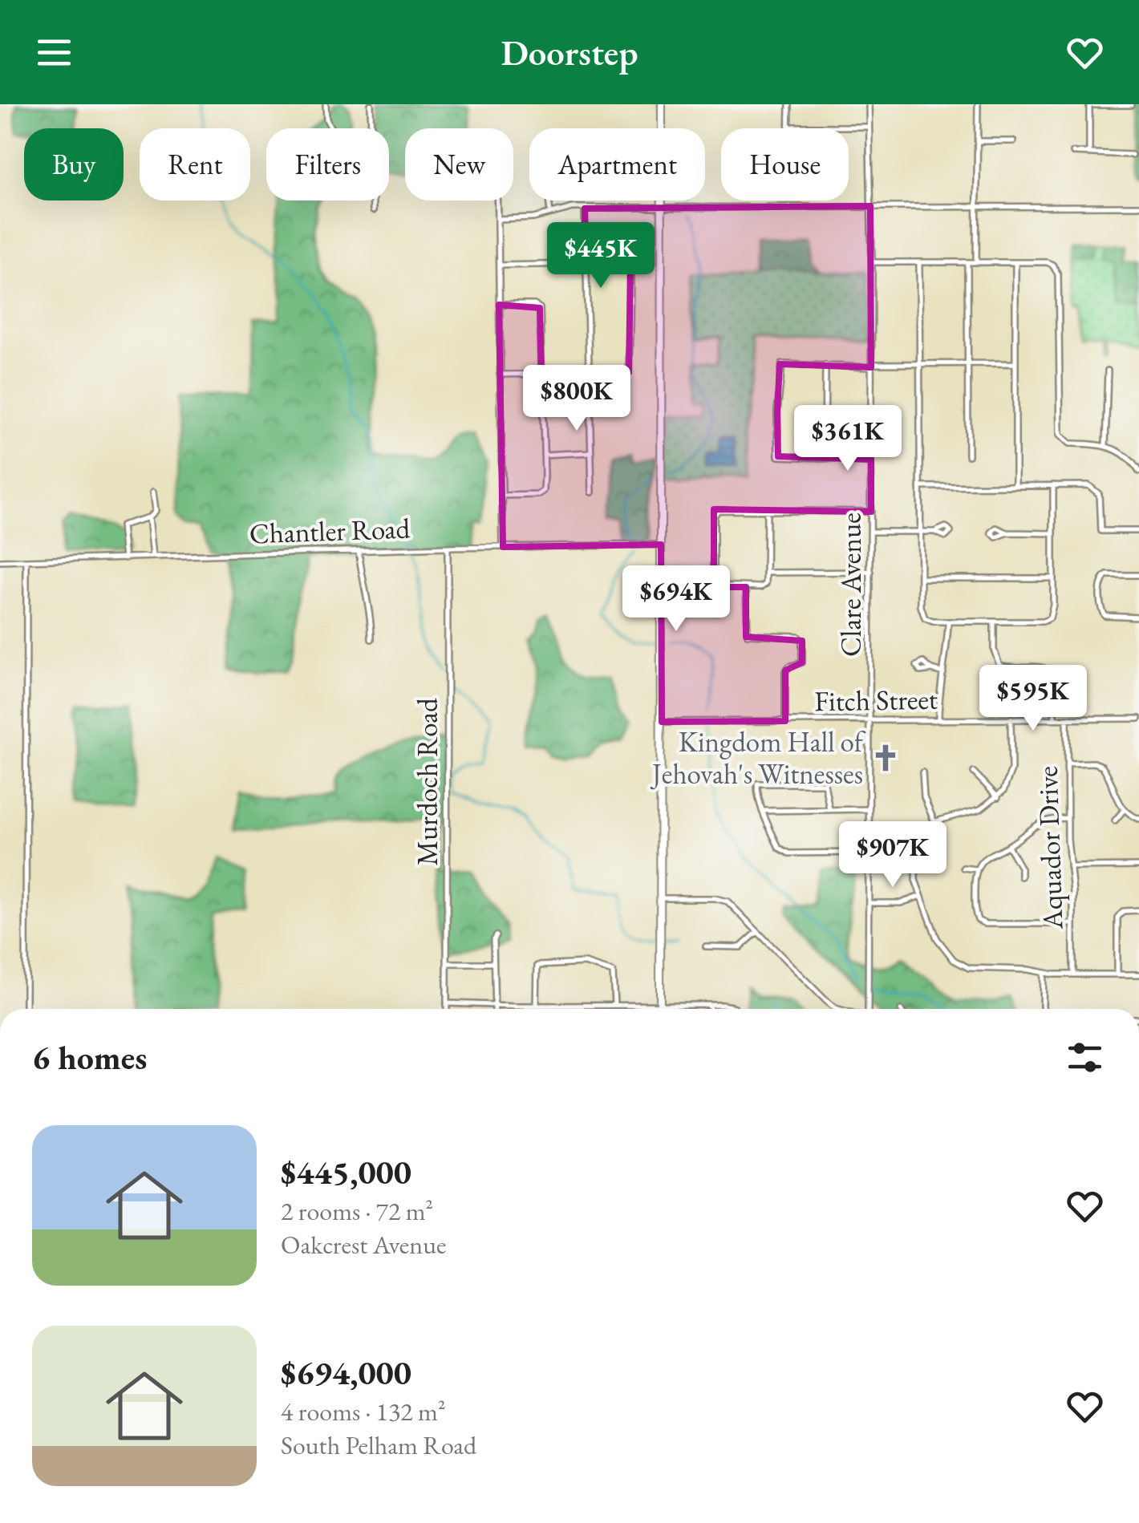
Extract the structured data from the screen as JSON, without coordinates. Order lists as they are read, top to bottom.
{
  "streets": {
    "street": [
      "Chantler Road",
      "Clare Avenue",
      "Fitch Street",
      "Murdoch Road",
      "Aquador Drive"
    ]
  },
  "crossings": [
    ["Chantler Road", "Murdoch Road"],
    ["Clare Avenue", "Fitch Street"],
    ["Fitch Street", "Aquador Drive"]
  ],
  "places": {
    "church": ["Kingdom Hall of Jehovah's Witnesses"]
  },
  "page": {
    "header": "Doorstep",
    "chip": [
      "Buy",
      "Rent",
      "Filters",
      "New",
      "Apartment",
      "House"
    ],
    "price": [
      "$445K",
      "$800K",
      "$361K",
      "$694K",
      "$595K",
      "$907K"
    ],
    "heading": "6 homes",
    "list": [
      {
        "name": "$445,000",
        "note": "2 rooms · 72 m² · Oakcrest Avenue"
      },
      {
        "name": "$694,000",
        "note": "4 rooms · 132 m² · South Pelham Road"
      }
    ]
  }
}
